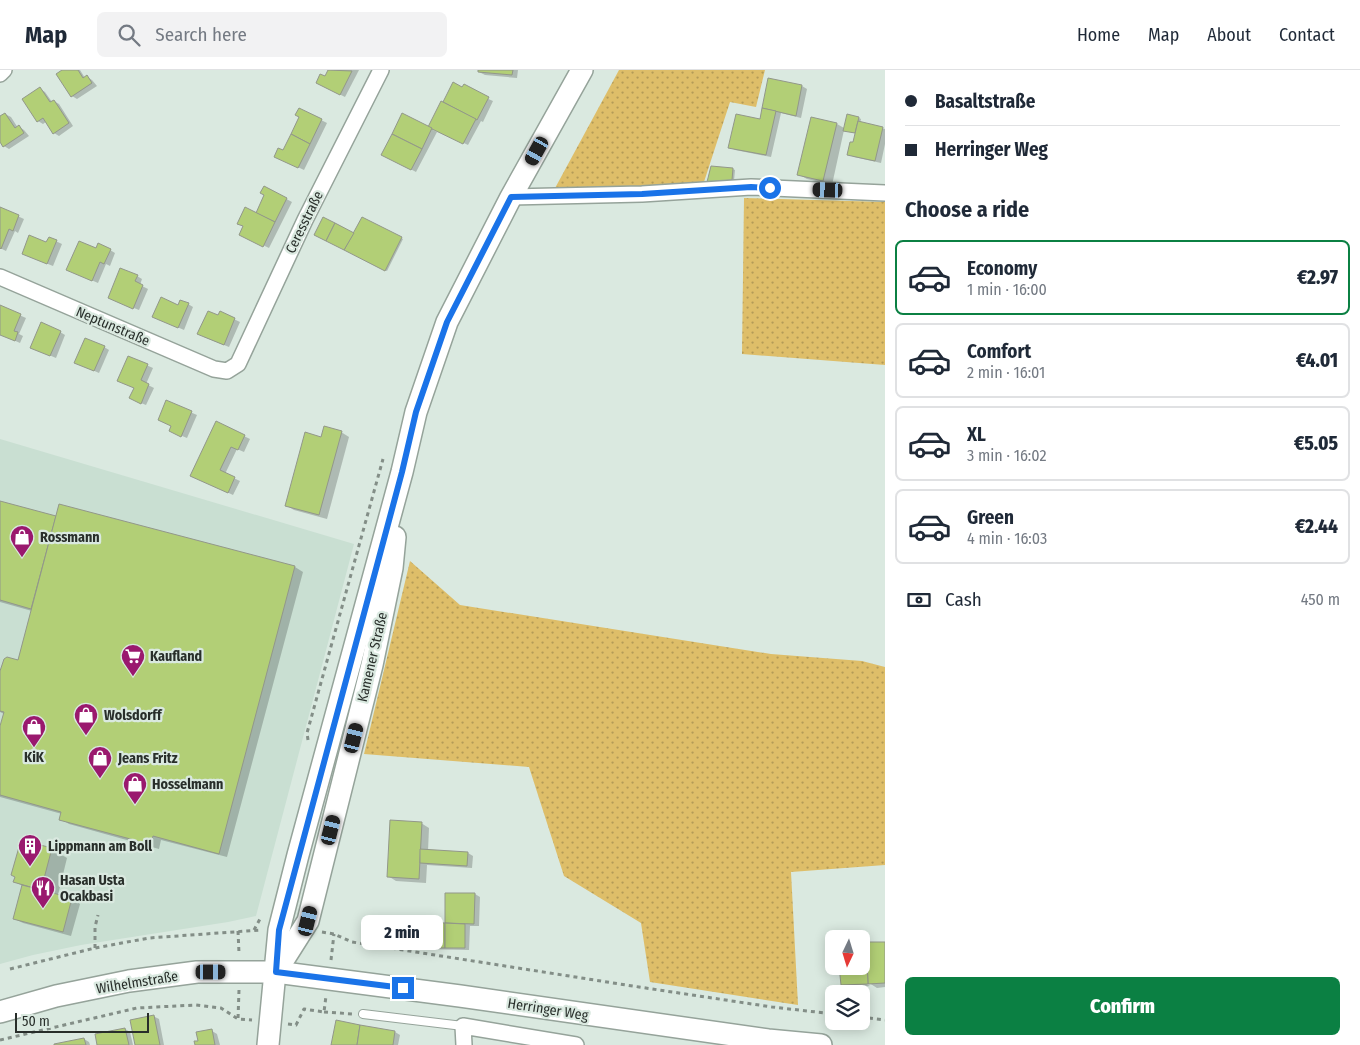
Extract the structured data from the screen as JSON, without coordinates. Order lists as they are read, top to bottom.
{
  "streets": {
    "main road": ["Kamener Straße", "Wilhelmstraße", "Herringer Weg"],
    "street": ["Ceresstraße", "Neptunstraße"]
  },
  "crossings": [
    ["Ceresstraße", "Neptunstraße"],
    ["Kamener Straße", "Wilhelmstraße"],
    ["Kamener Straße", "Herringer Weg"],
    ["Wilhelmstraße", "Herringer Weg"]
  ],
  "places": {
    "shop": [
      "Rossmann",
      "Wolsdorff",
      "KiK",
      "Jeans Fritz",
      "Hosselmann"
    ],
    "supermarket": ["Kaufland"],
    "building": ["Lippmann am Boll"],
    "restaurant": ["Hasan Usta Ocakbasi"]
  },
  "scale_bar": "50 m",
  "north": "bottom",
  "page": {
    "header": "Map",
    "search": "Search here",
    "nav": [
      "Home",
      "Map",
      "About",
      "Contact"
    ],
    "banner": ["Basaltstraße", "Herringer Weg"],
    "heading": "Choose a ride",
    "list": [
      {
        "name": "Economy",
        "note": "1 min · 16:00",
        "value": "€2.97"
      },
      {
        "name": "Comfort",
        "note": "2 min · 16:01",
        "value": "€4.01"
      },
      {
        "name": "XL",
        "note": "3 min · 16:02",
        "value": "€5.05"
      },
      {
        "name": "Green",
        "note": "4 min · 16:03",
        "value": "€2.44"
      }
    ],
    "pay": ["Cash", "450 m"],
    "bubble": "2 min",
    "buttons": "Confirm",
    "scale": "50 m"
  }
}
